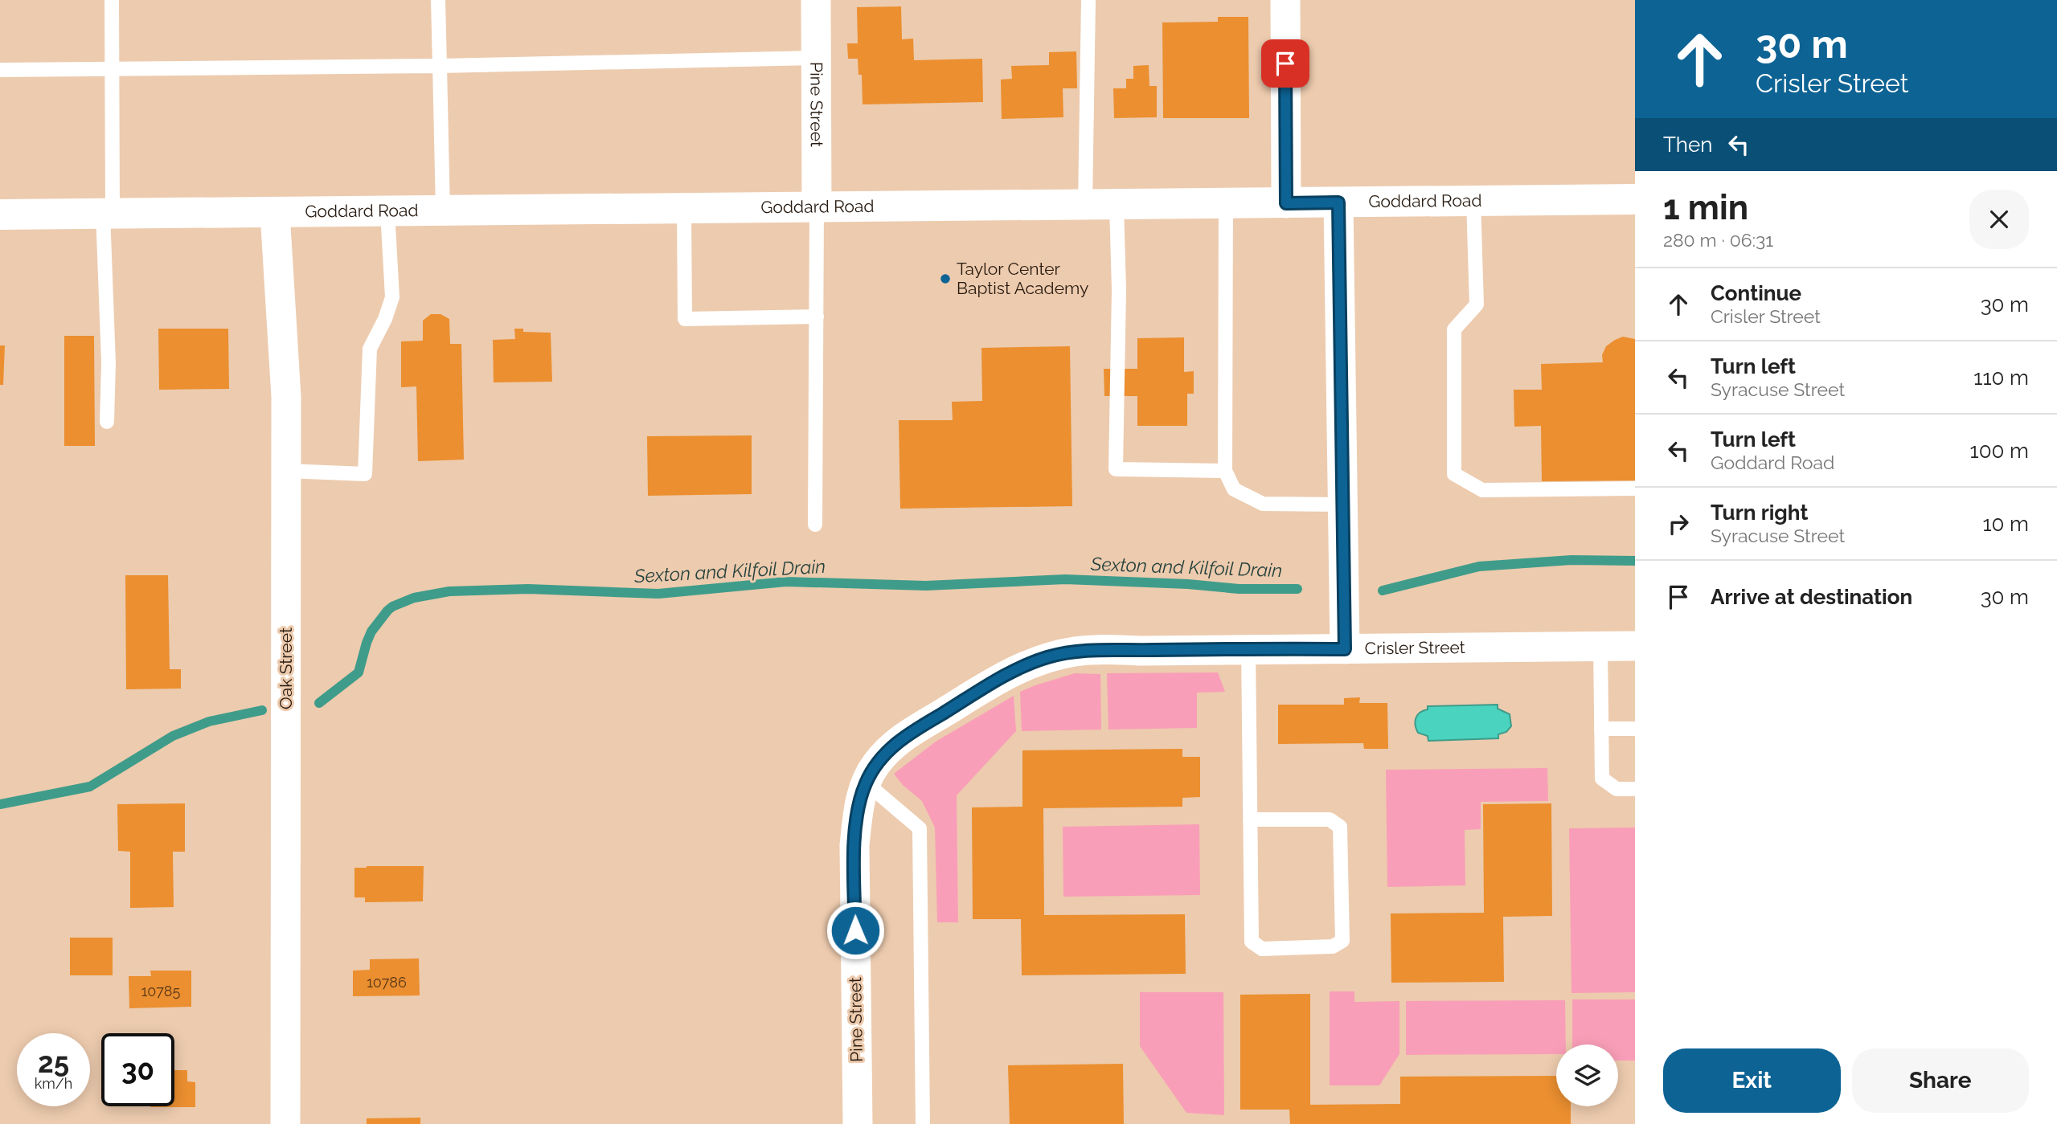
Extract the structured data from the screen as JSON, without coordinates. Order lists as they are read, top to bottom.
{
  "streets": {
    "main road": ["Goddard Road"],
    "street": ["Pine Street", "Crisler Street", "Oak Street"]
  },
  "crossings": [
    ["Pine Street", "Goddard Road"],
    ["Pine Street", "Crisler Street"],
    ["Goddard Road", "Oak Street"]
  ],
  "water": ["Sexton and Kilfoil Drain"],
  "places": ["Taylor Center Baptist Academy"],
  "house_numbers": ["10786", "10785"],
  "page": {
    "turn": ["30 m", "Crisler Street"],
    "then": "Then",
    "heading": ["1 min", "280 m · 06:31"],
    "list": [
      {
        "name": "Continue",
        "note": "Crisler Street",
        "value": "30 m"
      },
      {
        "name": "Turn left",
        "note": "Syracuse Street",
        "value": "110 m"
      },
      {
        "name": "Turn left",
        "note": "Goddard Road",
        "value": "100 m"
      },
      {
        "name": "Turn right",
        "note": "Syracuse Street",
        "value": "10 m"
      },
      {
        "name": "Arrive at destination",
        "value": "30 m"
      }
    ],
    "speed": "25 km/h",
    "limit": "30",
    "buttons": ["Exit", "Share"]
  }
}
